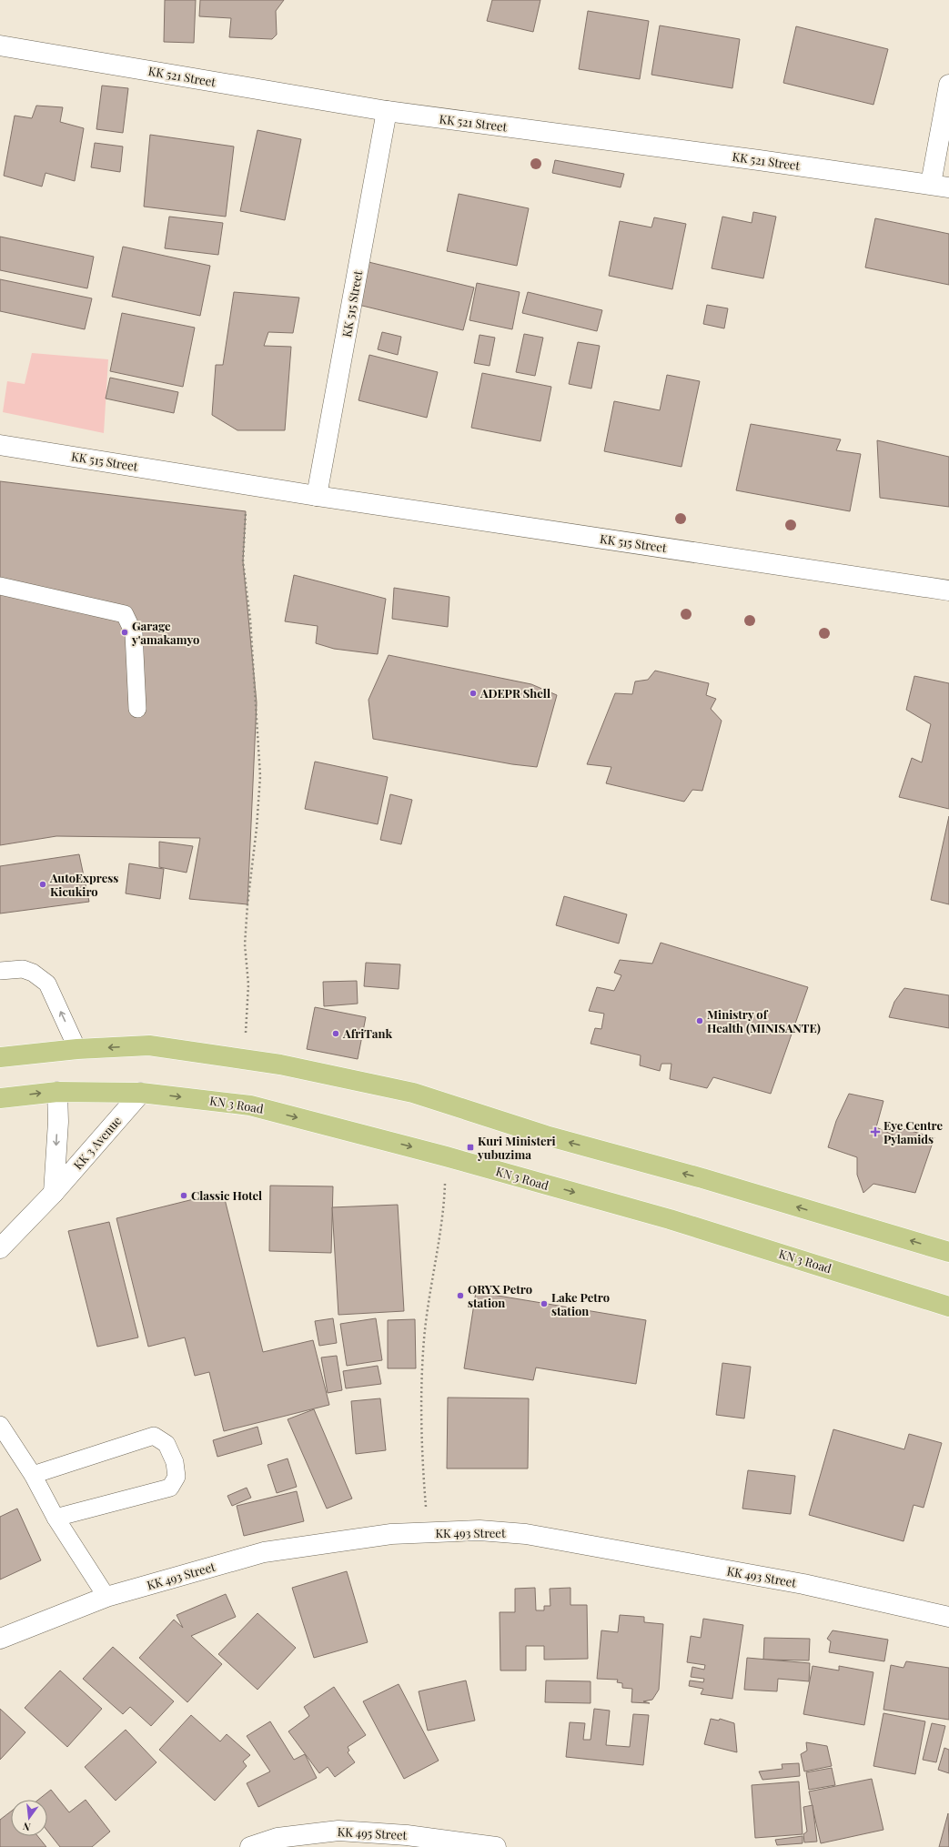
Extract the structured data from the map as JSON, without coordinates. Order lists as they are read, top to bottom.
{
  "streets": {
    "highway": ["KN 3 Road"],
    "street": [
      "KK 521 Street",
      "KK 515 Street",
      "KK 3 Avenue",
      "KK 493 Street",
      "KK 495 Street"
    ]
  },
  "crossings": [
    ["KK 521 Street", "KK 515 Street"],
    ["KN 3 Road", "KK 3 Avenue"]
  ],
  "places": {
    "other": [
      "Garage y'amakamyo",
      "ADEPR Shell",
      "AutoExpress Kicukiro",
      "Ministry of Health (MINISANTE)",
      "AfriTank",
      "Classic Hotel",
      "ORYX Petro station",
      "Lake Petro station"
    ],
    "health": ["Eye Centre Pylamids"],
    "transit": ["Kuri Ministeri yubuzima"]
  },
  "north": "bottom"
}
